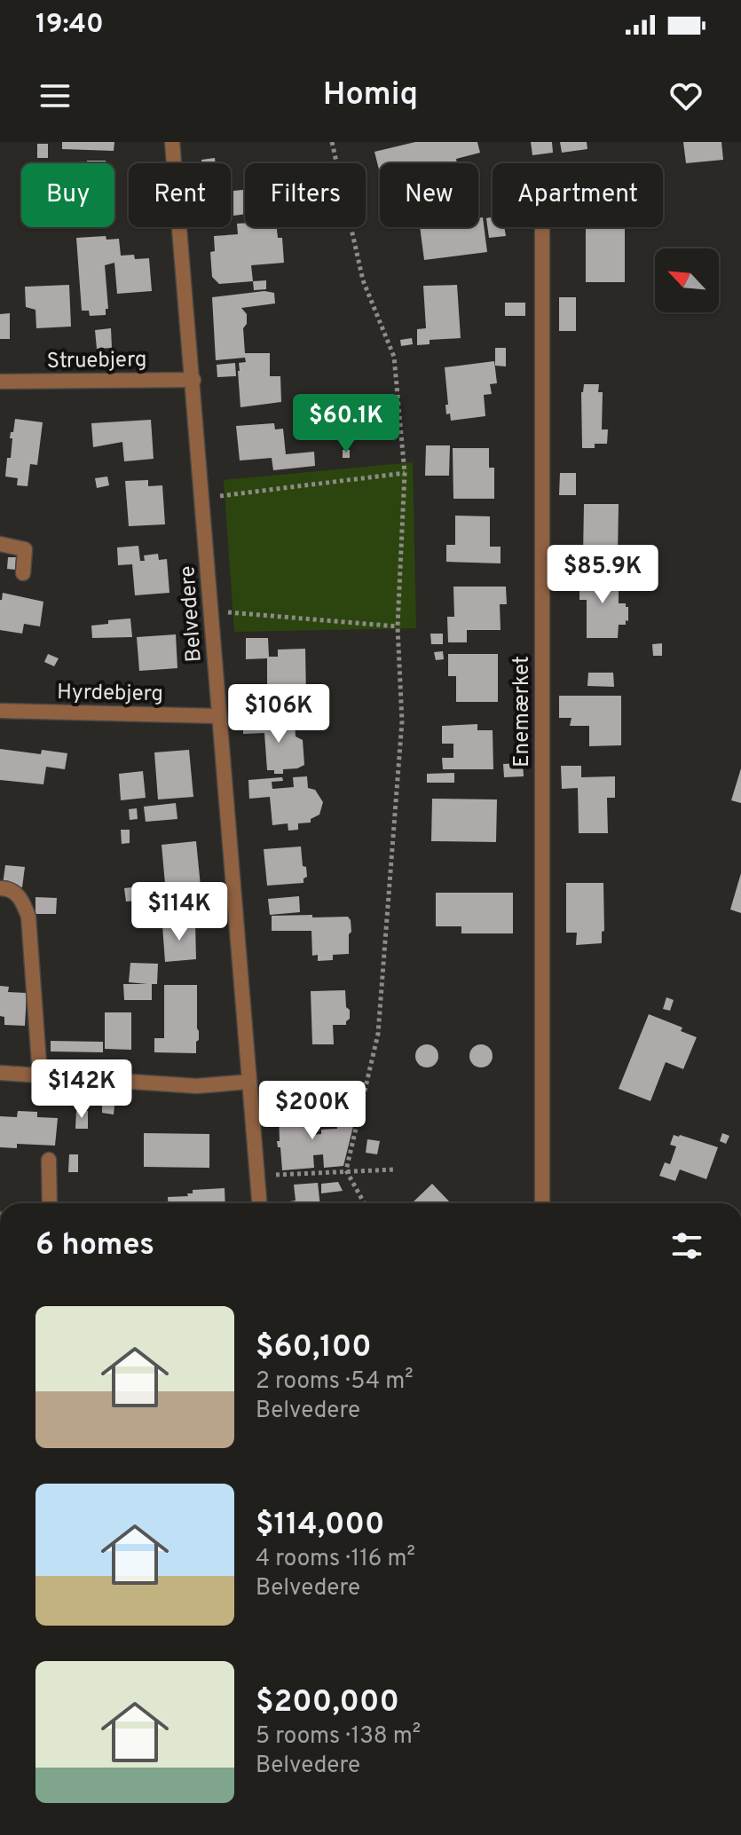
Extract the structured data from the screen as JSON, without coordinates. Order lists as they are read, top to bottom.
{
  "streets": {
    "street": [
      "Struebjerg",
      "Belvedere",
      "Hyrdebjerg",
      "Enemærket"
    ]
  },
  "crossings": [
    ["Struebjerg", "Belvedere"],
    ["Belvedere", "Hyrdebjerg"]
  ],
  "north": "top left",
  "page": {
    "status": "19:40",
    "header": "Homiq",
    "chip": [
      "Buy",
      "Rent",
      "Filters",
      "New",
      "Apartment"
    ],
    "price": [
      "$60.1K",
      "$85.9K",
      "$106K",
      "$114K",
      "$142K",
      "$200K"
    ],
    "heading": "6 homes",
    "list": [
      {
        "name": "$60,100",
        "note": "2 rooms · 54 m² · Belvedere"
      },
      {
        "name": "$114,000",
        "note": "4 rooms · 116 m² · Belvedere"
      },
      {
        "name": "$200,000",
        "note": "5 rooms · 138 m² · Belvedere"
      }
    ]
  }
}
